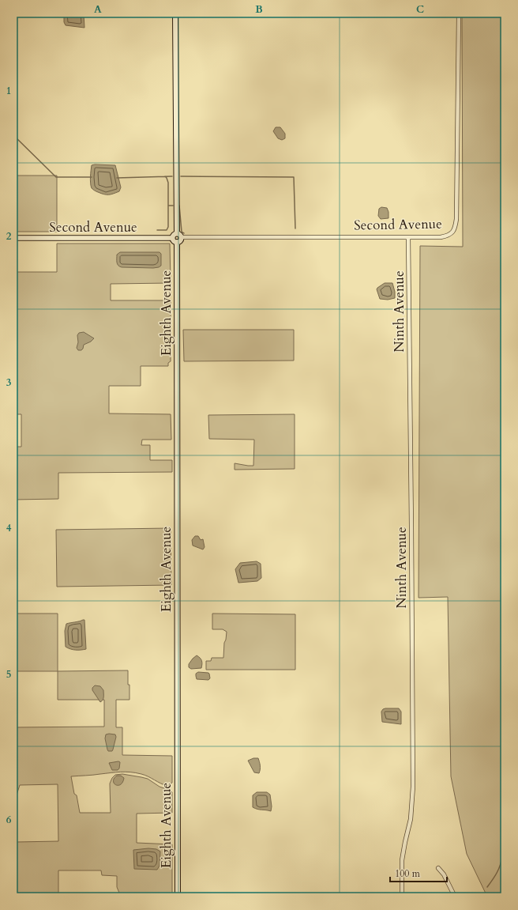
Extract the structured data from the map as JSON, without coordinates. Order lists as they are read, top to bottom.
{
  "streets": {
    "main road": ["Eighth Avenue"],
    "street": ["Second Avenue", "Ninth Avenue"]
  },
  "crossings": [
    ["Second Avenue", "Ninth Avenue"],
    ["Second Avenue", "Eighth Avenue"]
  ],
  "scale_bar": "100 m",
  "grid": {
    "columns": ["A", "B", "C"],
    "rows": [
      "1",
      "2",
      "3",
      "4",
      "5",
      "6"
    ]
  }
}
